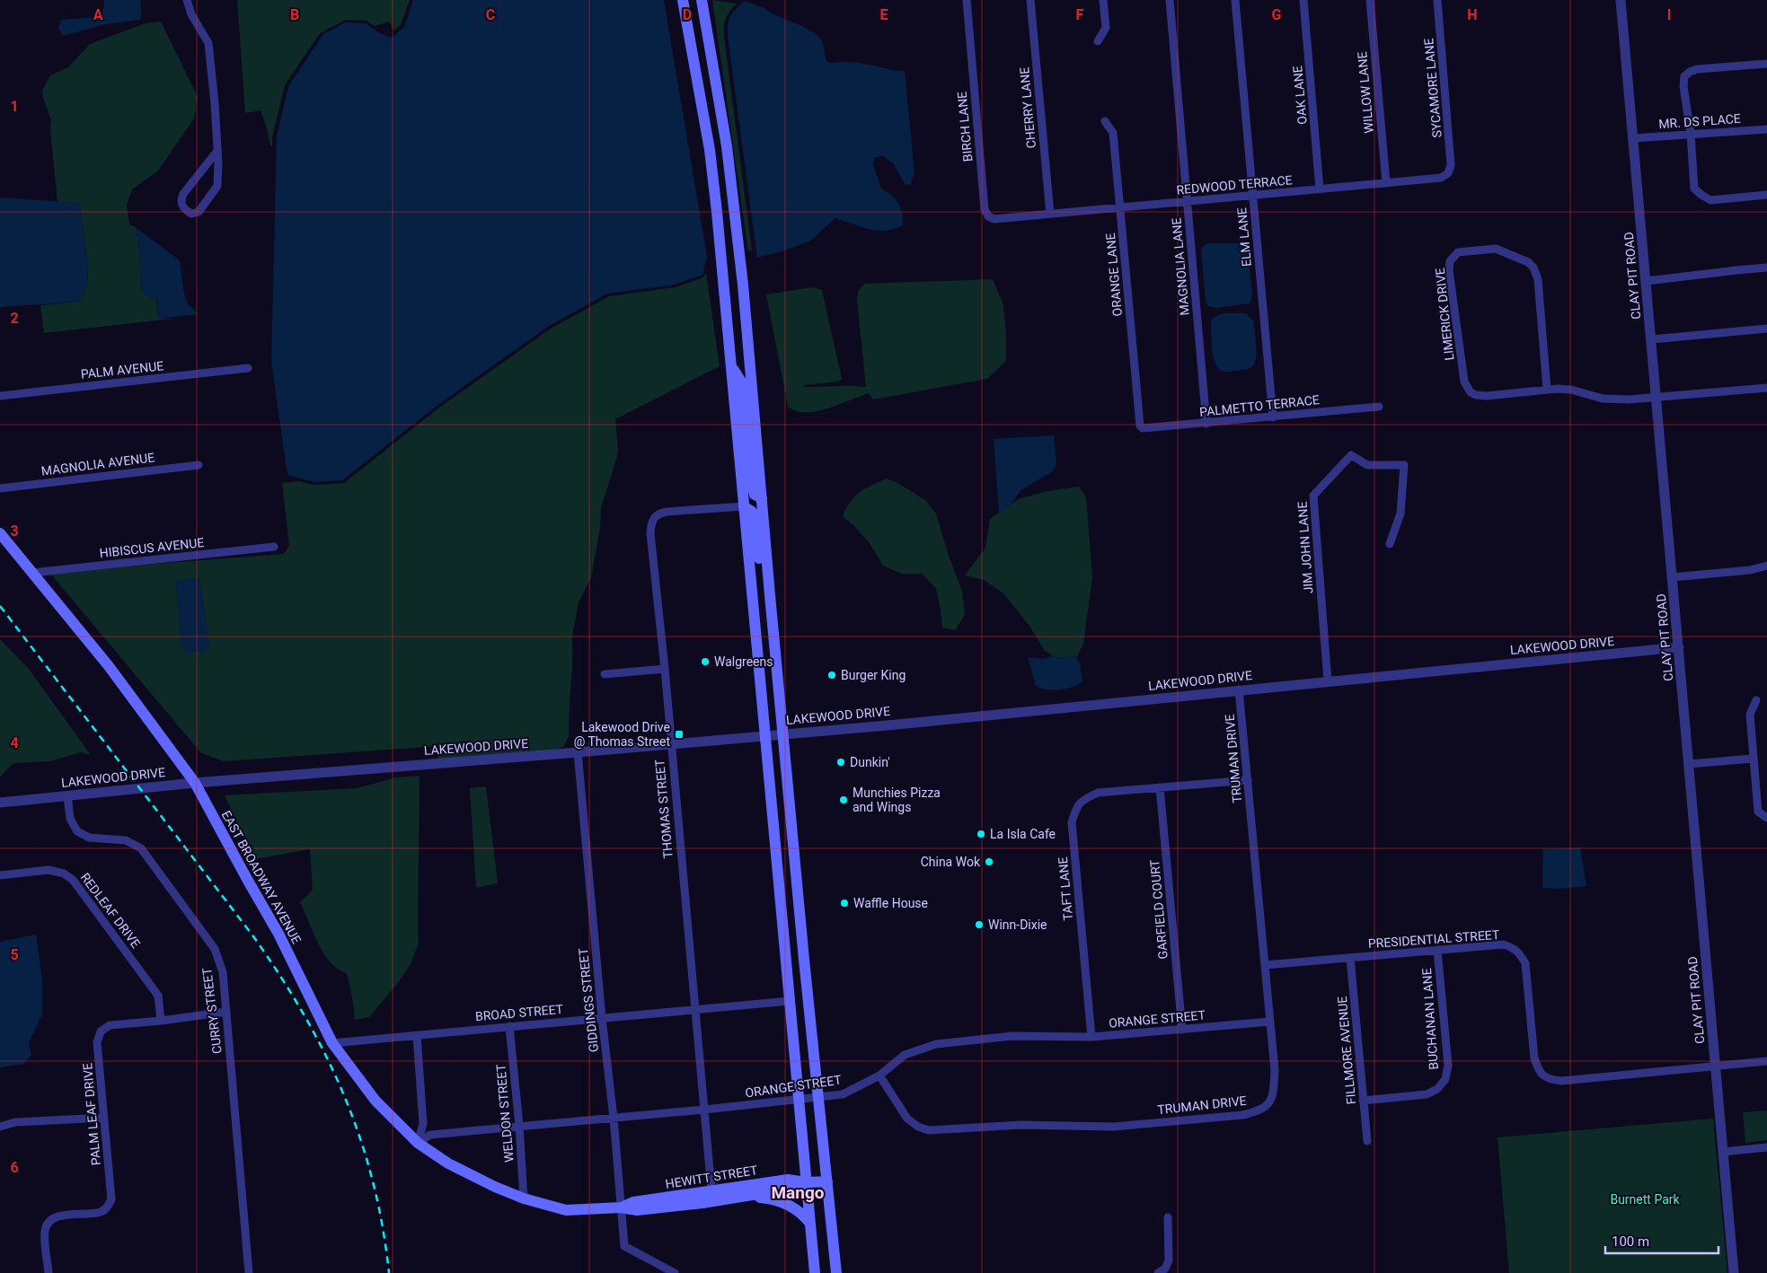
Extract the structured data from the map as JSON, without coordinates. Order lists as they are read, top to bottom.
{
  "streets": {
    "main road": ["EAST BROADWAY AVENUE", "HEWITT STREET"],
    "street": [
      "SYCAMORE LANE",
      "WILLOW LANE",
      "OAK LANE",
      "CHERRY LANE",
      "MR. DS PLACE",
      "BIRCH LANE",
      "REDWOOD TERRACE",
      "ELM LANE",
      "MAGNOLIA LANE",
      "ORANGE LANE",
      "CLAY PIT ROAD",
      "LIMERICK DRIVE",
      "PALM AVENUE",
      "PALMETTO TERRACE",
      "MAGNOLIA AVENUE",
      "HIBISCUS AVENUE",
      "JIM JOHN LANE",
      "LAKEWOOD DRIVE",
      "TRUMAN DRIVE",
      "THOMAS STREET",
      "TAFT LANE",
      "GARFIELD COURT",
      "REDLEAF DRIVE",
      "PRESIDENTIAL STREET",
      "GIDDINGS STREET",
      "CURRY STREET",
      "BROAD STREET",
      "ORANGE STREET",
      "BUCHANAN LANE",
      "FILLMORE AVENUE",
      "WELDON STREET",
      "PALM LEAF DRIVE"
    ]
  },
  "crossings": [
    ["SYCAMORE LANE", "REDWOOD TERRACE"],
    ["WILLOW LANE", "REDWOOD TERRACE"],
    ["OAK LANE", "REDWOOD TERRACE"],
    ["CHERRY LANE", "REDWOOD TERRACE"],
    ["MR. DS PLACE", "CLAY PIT ROAD"],
    ["BIRCH LANE", "REDWOOD TERRACE"],
    ["REDWOOD TERRACE", "ELM LANE"],
    ["REDWOOD TERRACE", "MAGNOLIA LANE"],
    ["REDWOOD TERRACE", "ORANGE LANE"],
    ["ELM LANE", "PALMETTO TERRACE"],
    ["MAGNOLIA LANE", "PALMETTO TERRACE"],
    ["ORANGE LANE", "PALMETTO TERRACE"],
    ["CLAY PIT ROAD", "LIMERICK DRIVE"],
    ["CLAY PIT ROAD", "LAKEWOOD DRIVE"],
    ["CLAY PIT ROAD", "PRESIDENTIAL STREET"],
    ["HIBISCUS AVENUE", "EAST BROADWAY AVENUE"],
    ["JIM JOHN LANE", "LAKEWOOD DRIVE"],
    ["LAKEWOOD DRIVE", "TRUMAN DRIVE"],
    ["LAKEWOOD DRIVE", "THOMAS STREET"],
    ["LAKEWOOD DRIVE", "EAST BROADWAY AVENUE"],
    ["LAKEWOOD DRIVE", "GIDDINGS STREET"],
    ["LAKEWOOD DRIVE", "CURRY STREET"],
    ["TRUMAN DRIVE", "TAFT LANE"],
    ["TRUMAN DRIVE", "PRESIDENTIAL STREET"],
    ["TRUMAN DRIVE", "ORANGE STREET"],
    ["THOMAS STREET", "BROAD STREET"],
    ["THOMAS STREET", "ORANGE STREET"],
    ["THOMAS STREET", "HEWITT STREET"],
    ["EAST BROADWAY AVENUE", "BROAD STREET"],
    ["EAST BROADWAY AVENUE", "ORANGE STREET"],
    ["EAST BROADWAY AVENUE", "WELDON STREET"],
    ["EAST BROADWAY AVENUE", "HEWITT STREET"],
    ["TAFT LANE", "GARFIELD COURT"],
    ["TAFT LANE", "ORANGE STREET"],
    ["GARFIELD COURT", "ORANGE STREET"],
    ["REDLEAF DRIVE", "PALM LEAF DRIVE"],
    ["PRESIDENTIAL STREET", "BUCHANAN LANE"],
    ["PRESIDENTIAL STREET", "FILLMORE AVENUE"],
    ["GIDDINGS STREET", "BROAD STREET"],
    ["GIDDINGS STREET", "ORANGE STREET"],
    ["GIDDINGS STREET", "HEWITT STREET"],
    ["CURRY STREET", "PALM LEAF DRIVE"],
    ["BROAD STREET", "WELDON STREET"],
    ["ORANGE STREET", "WELDON STREET"],
    ["BUCHANAN LANE", "FILLMORE AVENUE"],
    ["WELDON STREET", "HEWITT STREET"]
  ],
  "districts": ["Mango"],
  "parks": ["Burnett Park"],
  "places": {
    "other": [
      "Walgreens",
      "Burger King",
      "Dunkin'",
      "Munchies Pizza and Wings",
      "La Isla Cafe",
      "China Wok",
      "Waffle House",
      "Winn-Dixie"
    ],
    "transit": ["Lakewood Drive @ Thomas Street"]
  },
  "scale_bar": "100 m",
  "grid": {
    "columns": [
      "A",
      "B",
      "C",
      "D",
      "E",
      "F",
      "G",
      "H",
      "I"
    ],
    "rows": [
      "1",
      "2",
      "3",
      "4",
      "5",
      "6"
    ]
  }
}
